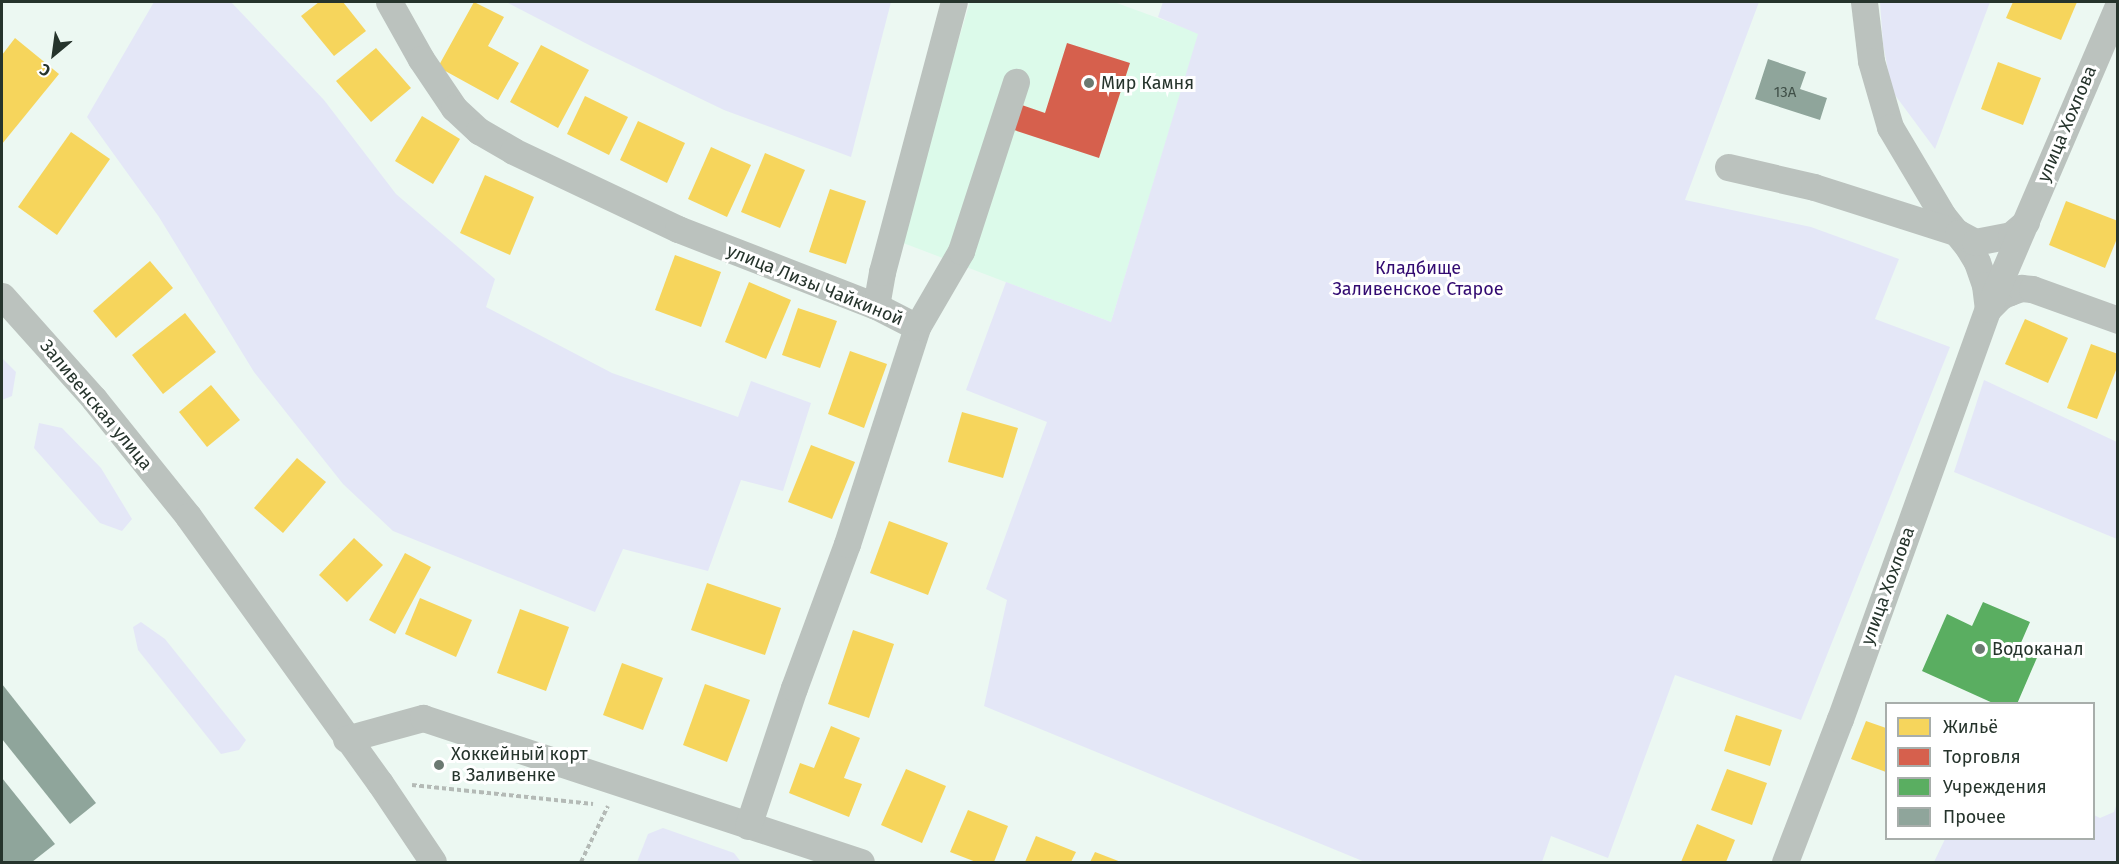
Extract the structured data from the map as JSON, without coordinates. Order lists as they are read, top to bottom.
{
  "streets": {
    "street": ["улица Хохлова", "улица Лизы Чайкиной", "Заливенская улица"]
  },
  "parks": ["Кладбище Заливенское Старое"],
  "places": ["Мир Камня", "Водоканал", "Хоккейный корт в Заливенке"],
  "house_numbers": ["13А"],
  "legend": [
    "Жильё",
    "Торговля",
    "Учреждения",
    "Прочее"
  ],
  "north": "bottom left"
}
